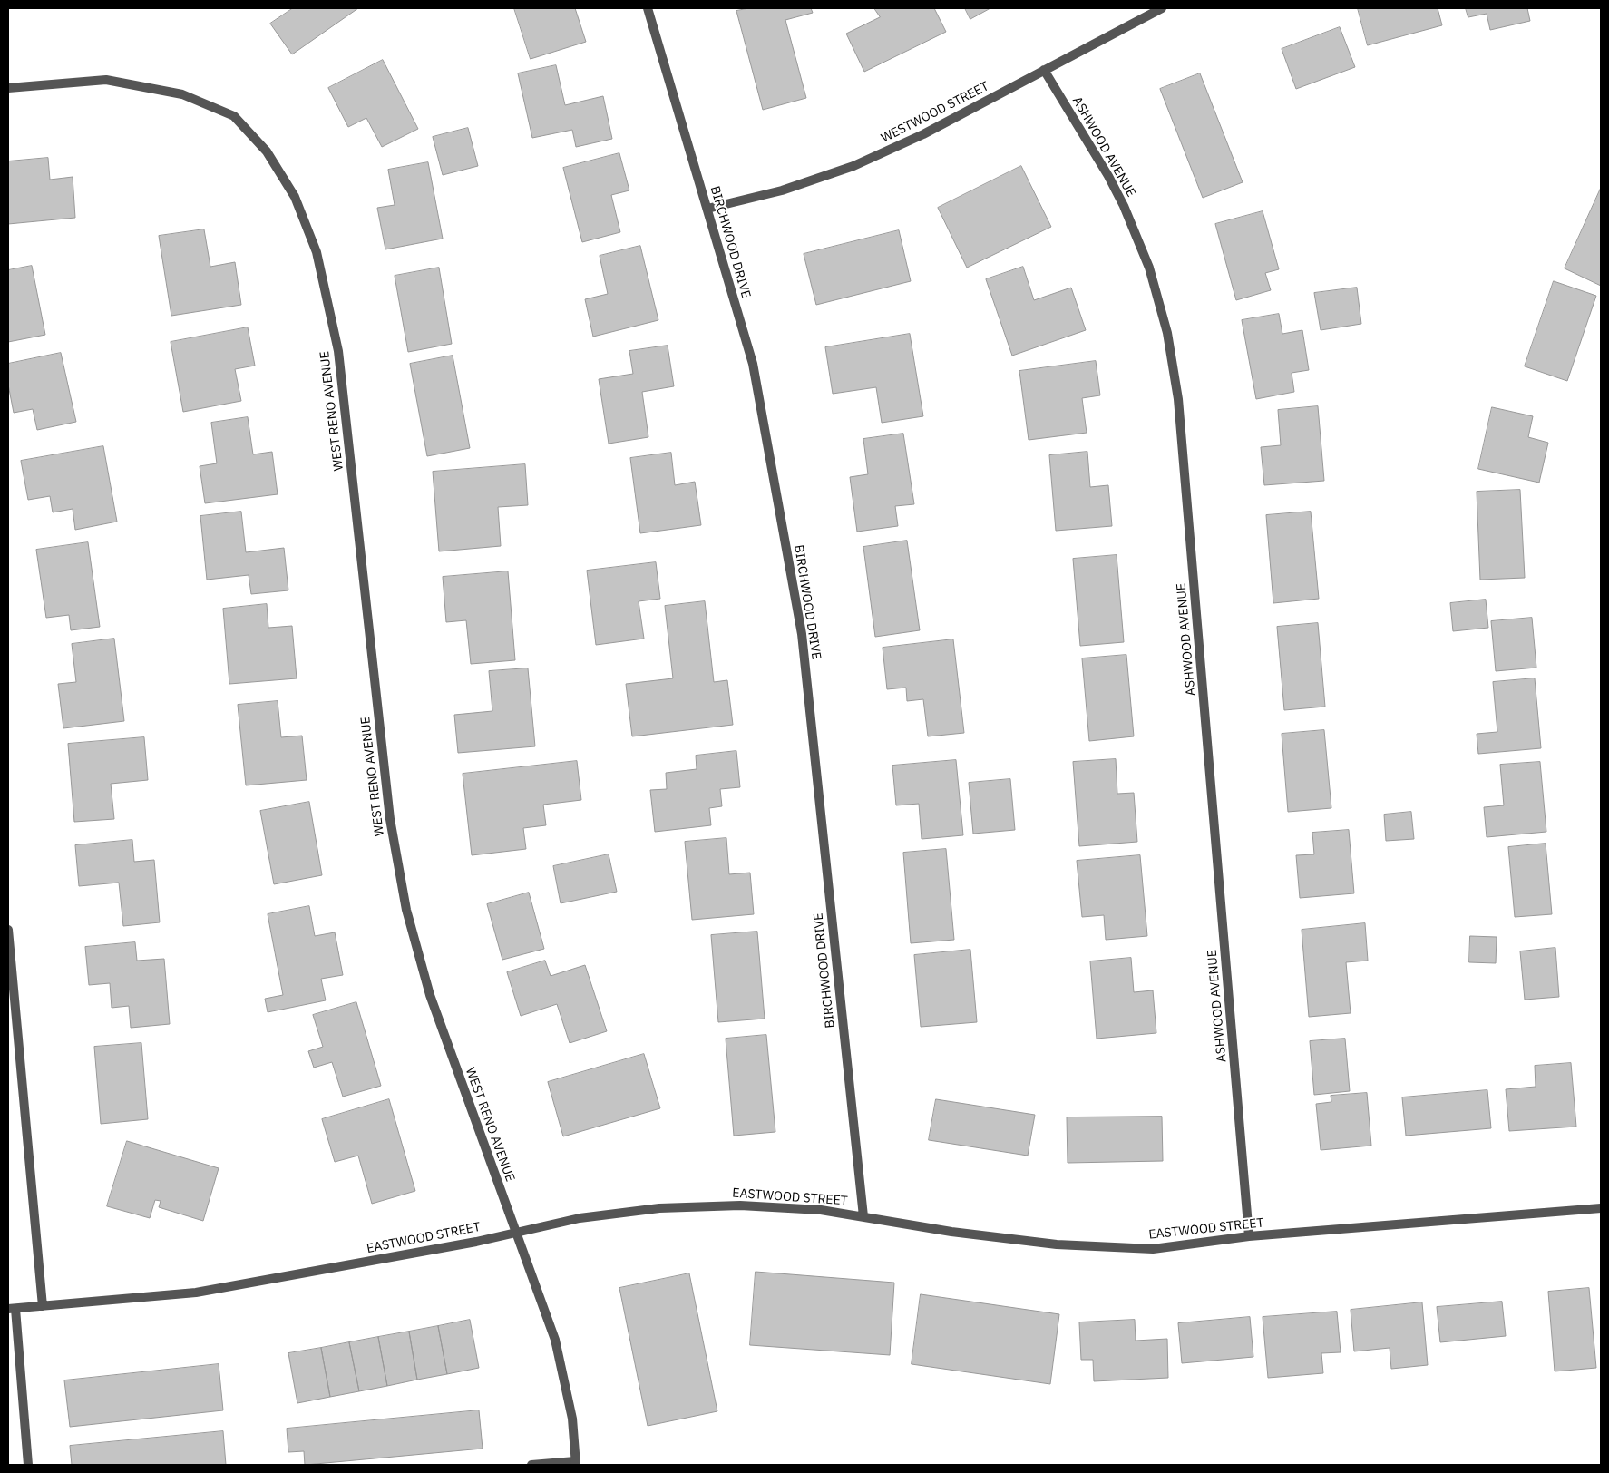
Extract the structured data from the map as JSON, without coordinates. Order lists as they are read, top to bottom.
{
  "streets": {
    "street": [
      "WESTWOOD STREET",
      "ASHWOOD AVENUE",
      "BIRCHWOOD DRIVE",
      "WEST RENO AVENUE",
      "EASTWOOD STREET"
    ]
  },
  "crossings": [
    ["WESTWOOD STREET", "ASHWOOD AVENUE"],
    ["WESTWOOD STREET", "BIRCHWOOD DRIVE"],
    ["ASHWOOD AVENUE", "EASTWOOD STREET"],
    ["BIRCHWOOD DRIVE", "EASTWOOD STREET"],
    ["WEST RENO AVENUE", "EASTWOOD STREET"]
  ]
}
